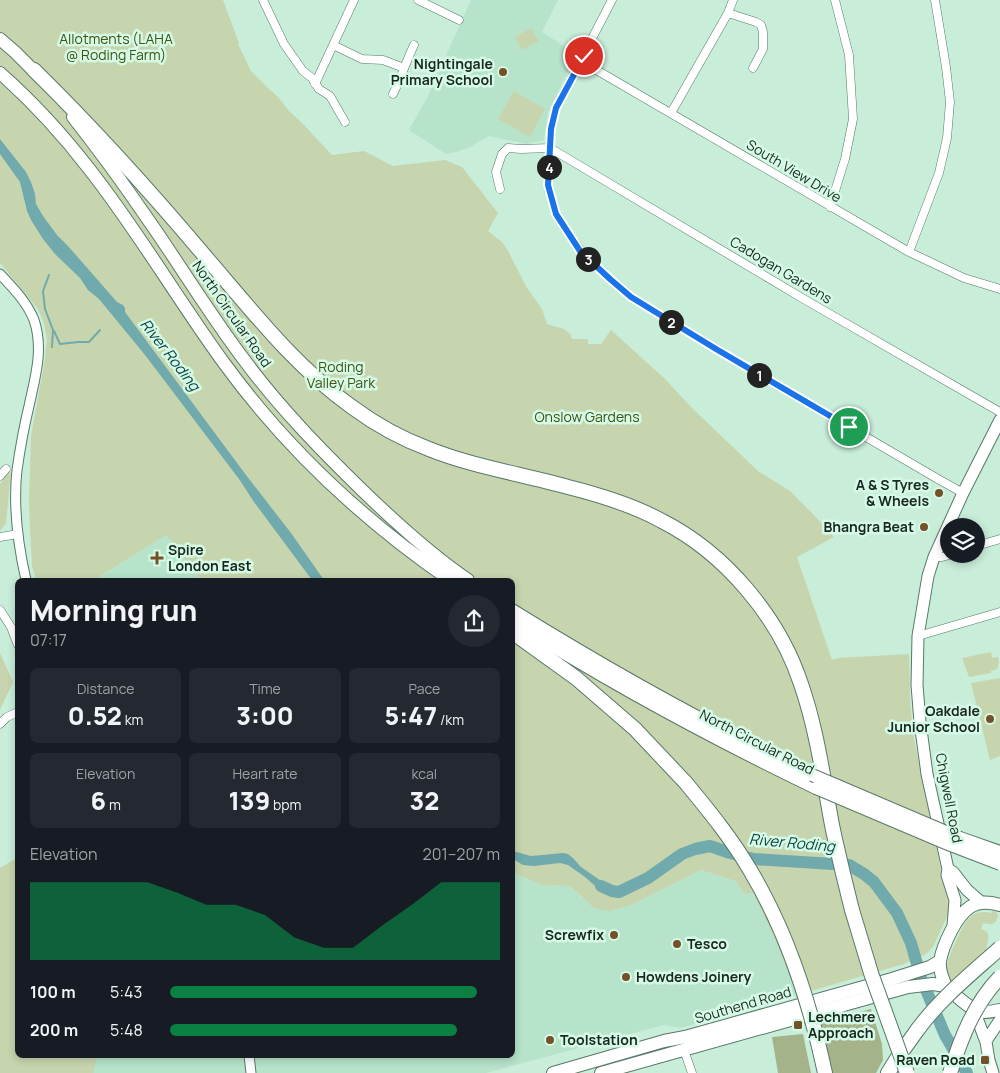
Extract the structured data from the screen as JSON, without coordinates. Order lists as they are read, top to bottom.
{
  "streets": {
    "highway": ["North Circular Road", "Southend Road"],
    "main road": ["Chigwell Road"],
    "street": ["South View Drive", "Cadogan Gardens"]
  },
  "water": ["River Roding"],
  "parks": ["Allotments (LAHA @ Roding Farm)", "Roding Valley Park", "Onslow Gardens"],
  "places": {
    "other": [
      "Nightingale Primary School",
      "A & S Tyres & Wheels",
      "Bhangra Beat",
      "Oakdale Junior School",
      "Screwfix",
      "Tesco",
      "Howdens Joinery",
      "Toolstation"
    ],
    "health": ["Spire London East"],
    "transit": ["Lechmere Approach", "Raven Road"]
  },
  "page": {
    "pins": [
      "4",
      "3",
      "2",
      "1"
    ],
    "heading": ["Morning run", "07:17"],
    "stats": [
      ["Distance", "0.52 km"],
      ["Time", "3:00"],
      ["Pace", "5:47 /km"],
      ["Elevation", "6 m"],
      ["Heart rate", "139 bpm"],
      ["kcal", "32"]
    ],
    "chart": ["Elevation", "201–207 m"],
    "list": [
      {
        "name": "100 m",
        "note": "5:43"
      },
      {
        "name": "200 m",
        "note": "5:48"
      }
    ]
  }
}
